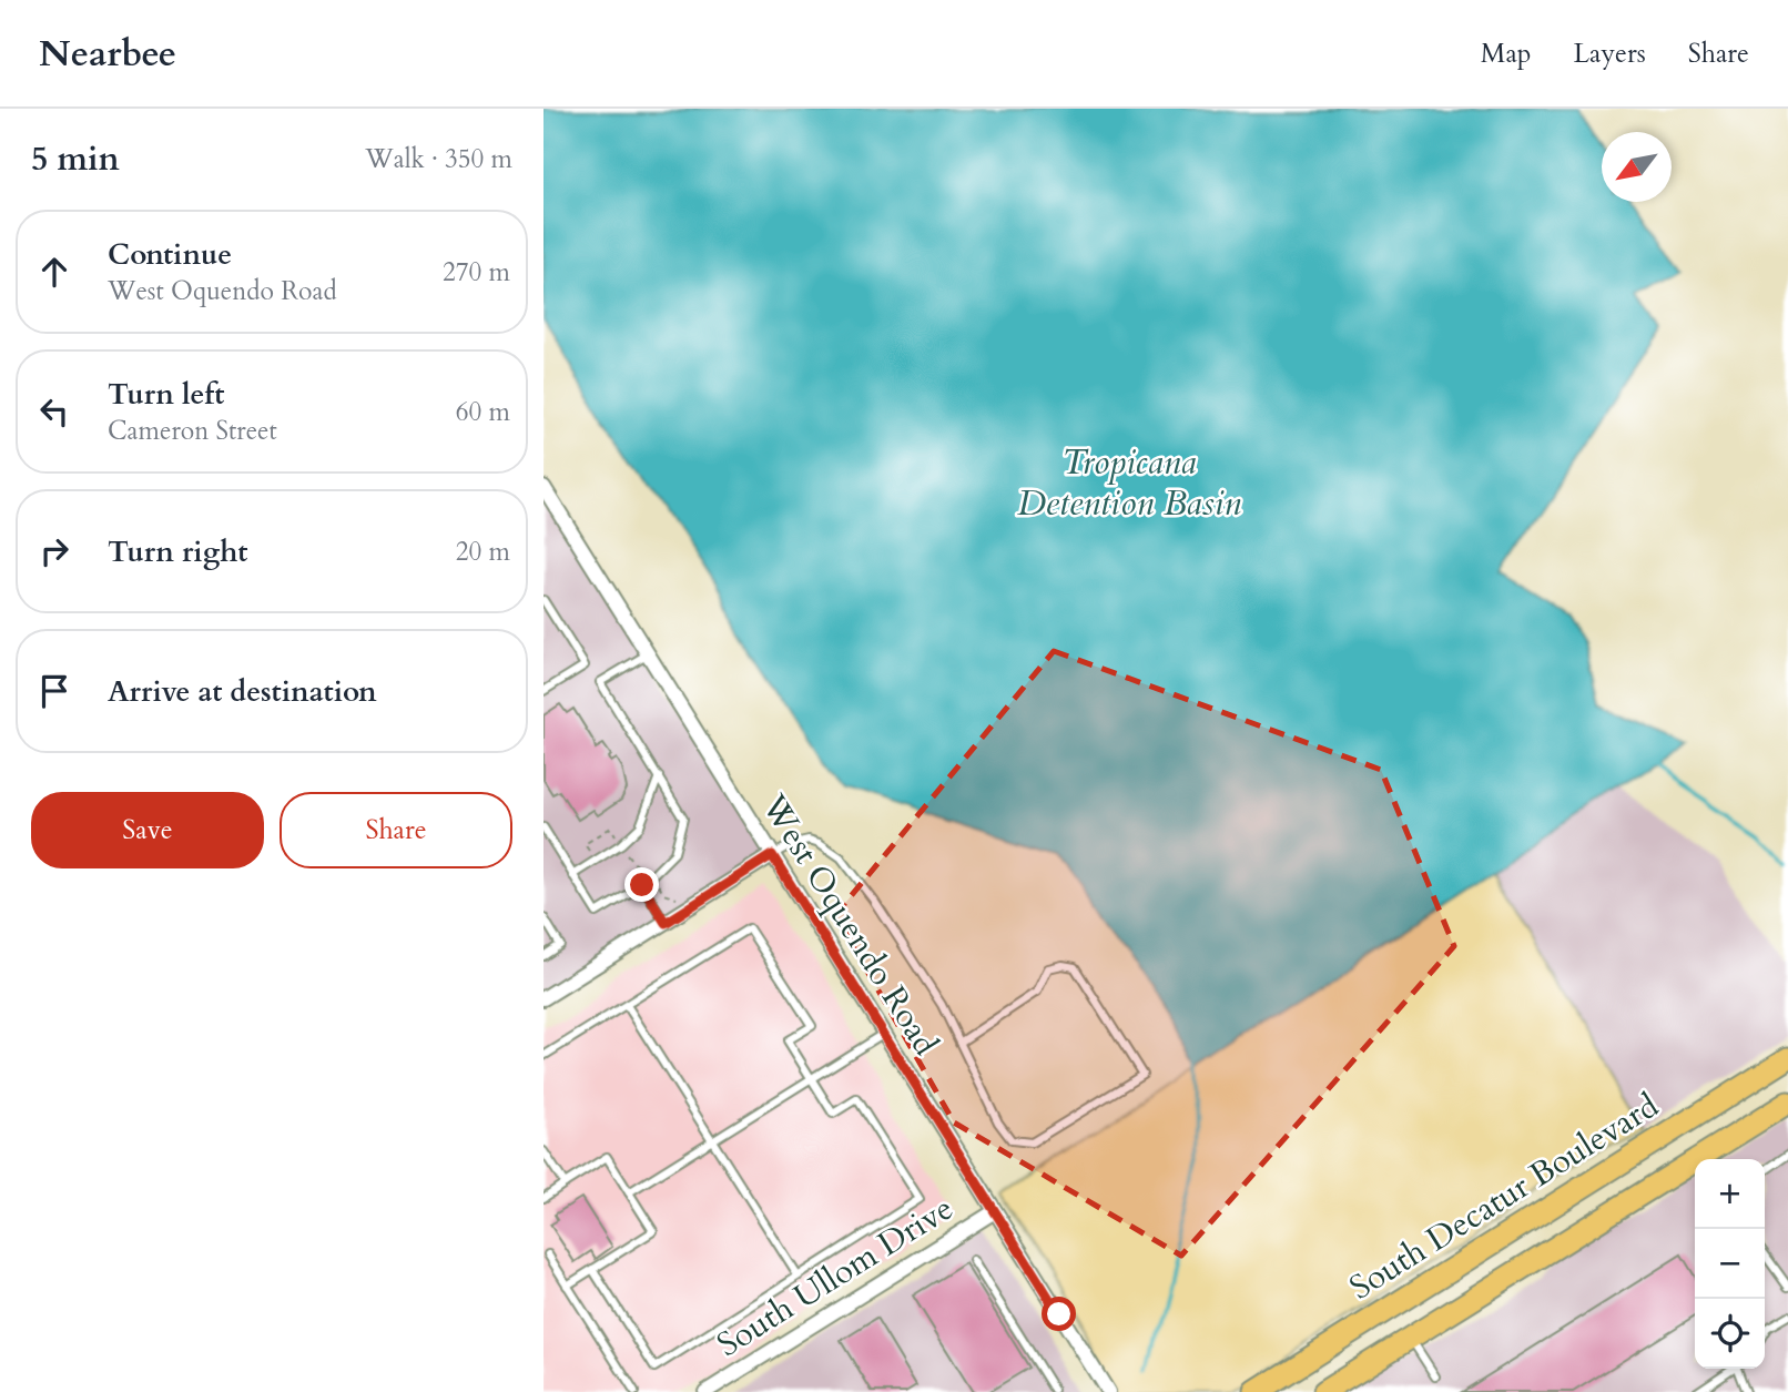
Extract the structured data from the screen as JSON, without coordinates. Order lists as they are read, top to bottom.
{
  "streets": {
    "main road": ["South Decatur Boulevard"],
    "street": ["West Oquendo Road", "South Ullom Drive"]
  },
  "crossings": [
    ["West Oquendo Road", "South Ullom Drive"]
  ],
  "water": ["Tropicana Detention Basin"],
  "north": "bottom left",
  "page": {
    "header": "Nearbee",
    "nav": ["Map", "Layers", "Share"],
    "heading": ["5 min", "Walk · 350 m"],
    "list": [
      ["Continue", "West Oquendo Road", "270 m"],
      ["Turn left", "Cameron Street", "60 m"],
      ["Turn right", "20 m"],
      "Arrive at destination"
    ],
    "buttons": ["Save", "Share"],
    "map_buttons": ["+", "−"]
  }
}
